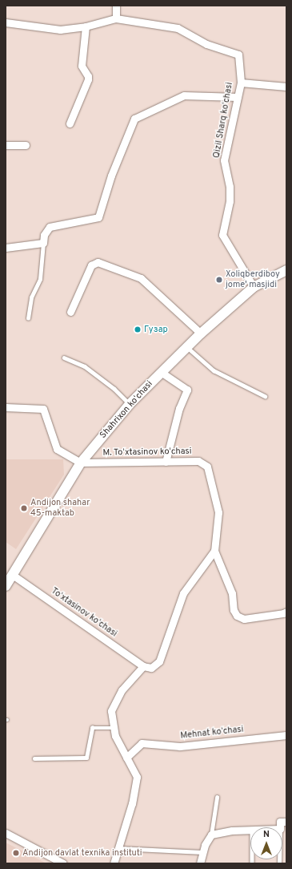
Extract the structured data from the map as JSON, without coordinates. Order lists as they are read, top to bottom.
{
  "streets": {
    "street": [
      "Qizil Sharq koʻchasi",
      "Shahrixon koʻchasi",
      "M. Toʻxtasinov koʻchasi",
      "Toʻxtasinov koʻchasi",
      "Mehnat koʻchasi"
    ]
  },
  "crossings": [
    ["Qizil Sharq koʻchasi", "Shahrixon koʻchasi"],
    ["Shahrixon koʻchasi", "M. Toʻxtasinov koʻchasi"],
    ["Shahrixon koʻchasi", "Toʻxtasinov koʻchasi"]
  ],
  "places": [
    "Xoliqberdiboy jome' masjidi",
    "Гузар",
    "Andijon shahar 45-maktab",
    "Andijon davlat texnika instituti"
  ],
  "north": "top"
}
